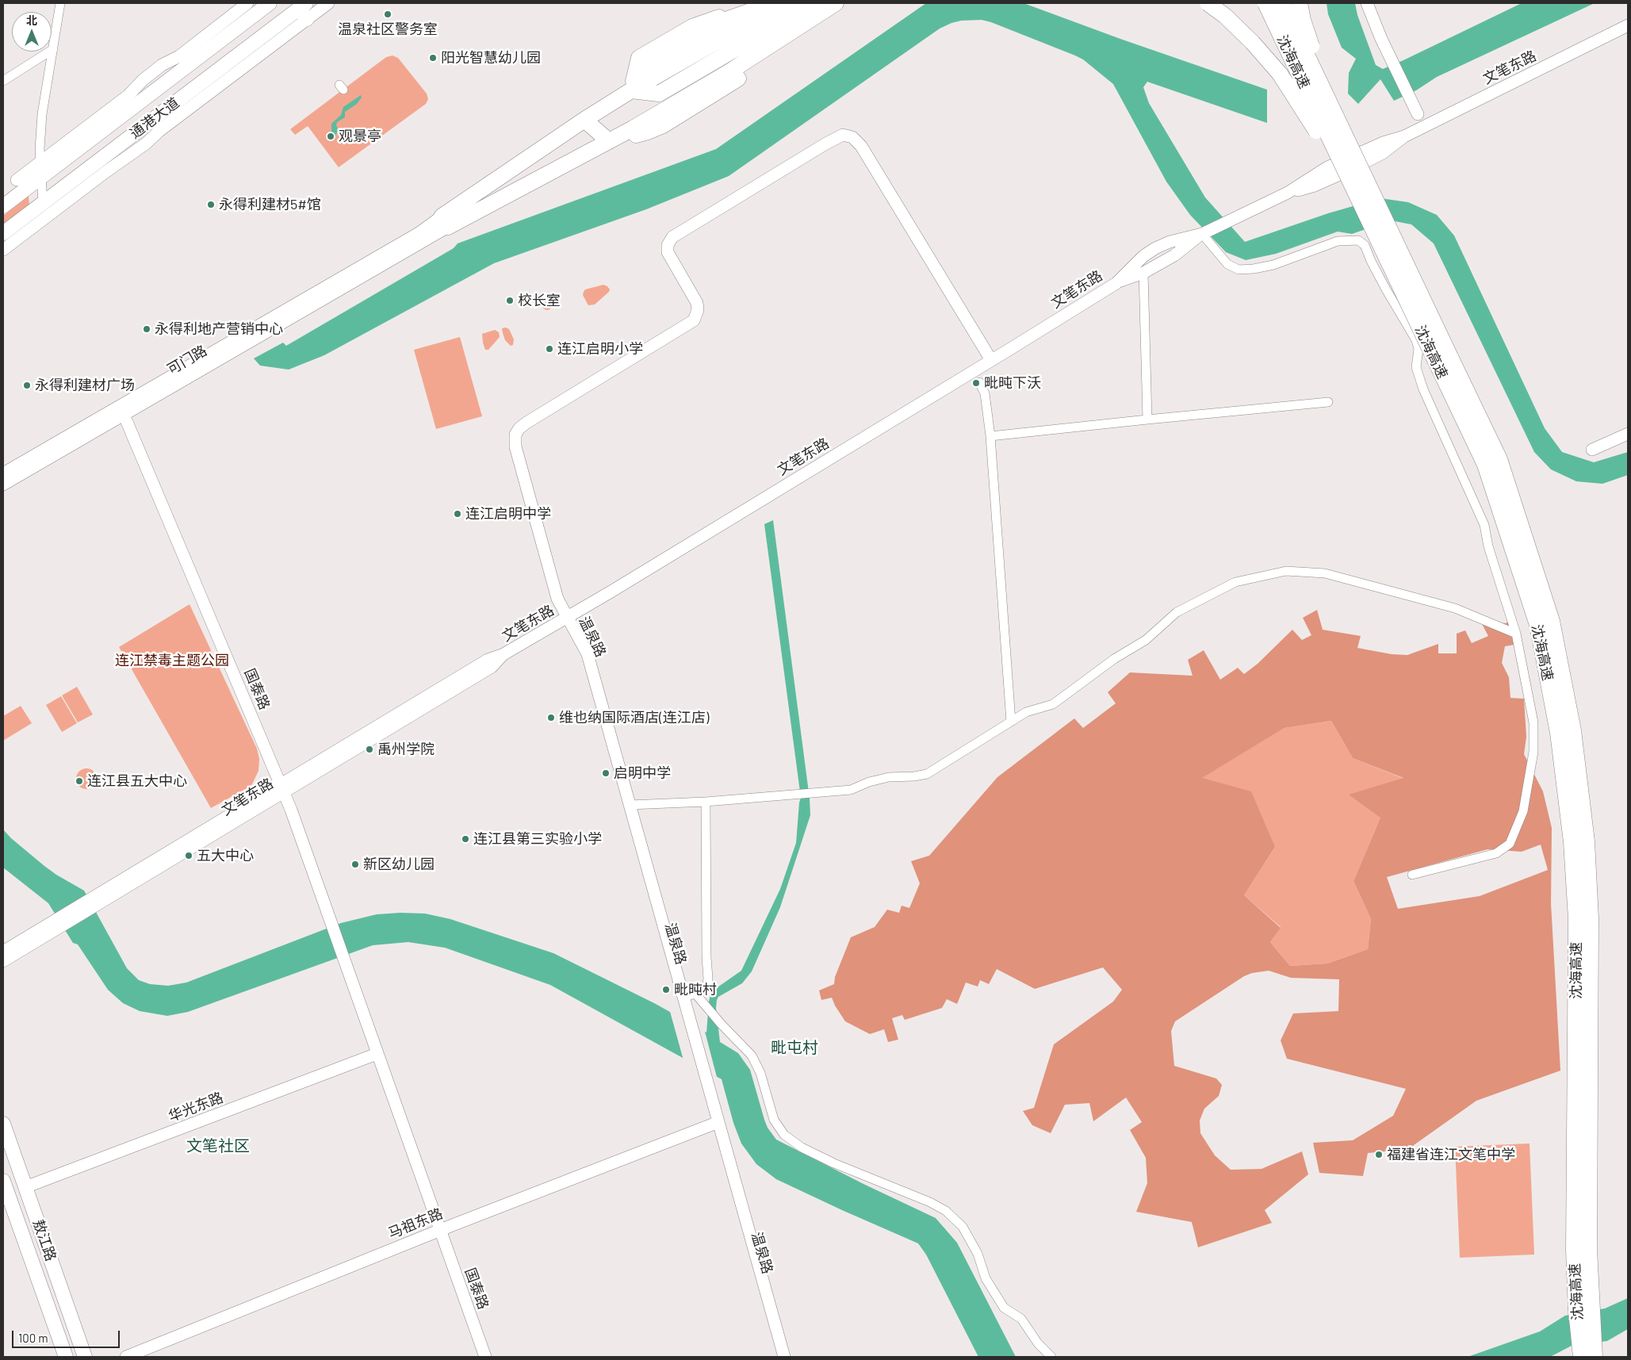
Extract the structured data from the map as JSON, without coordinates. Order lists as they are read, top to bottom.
{
  "streets": {
    "highway": ["沈海高速"],
    "main road": [
      "文笔东路",
      "通港大道",
      "可门路",
      "温泉路",
      "国泰路",
      "华光东路",
      "马祖东路",
      "敖江路"
    ]
  },
  "crossings": [
    ["文笔东路", "温泉路"],
    ["文笔东路", "国泰路"],
    ["温泉路", "马祖东路"],
    ["国泰路", "华光东路"],
    ["国泰路", "马祖东路"],
    ["华光东路", "敖江路"]
  ],
  "districts": ["毗屯村", "文笔社区"],
  "parks": ["连江禁毒主题公园"],
  "places": [
    "温泉社区警务室",
    "阳光智慧幼儿园",
    "观景亭",
    "永得利建材5#馆",
    "校长室",
    "永得利地产营销中心",
    "连江启明小学",
    "毗旽下沃",
    "永得利建材广场",
    "连江启明中学",
    "维也纳国际酒店(连江店)",
    "禹州学院",
    "启明中学",
    "连江县五大中心",
    "连江县第三实验小学",
    "五大中心",
    "新区幼儿园",
    "毗旽村",
    "福建省连江文笔中学"
  ],
  "scale_bar": "100 m",
  "north": "top"
}
